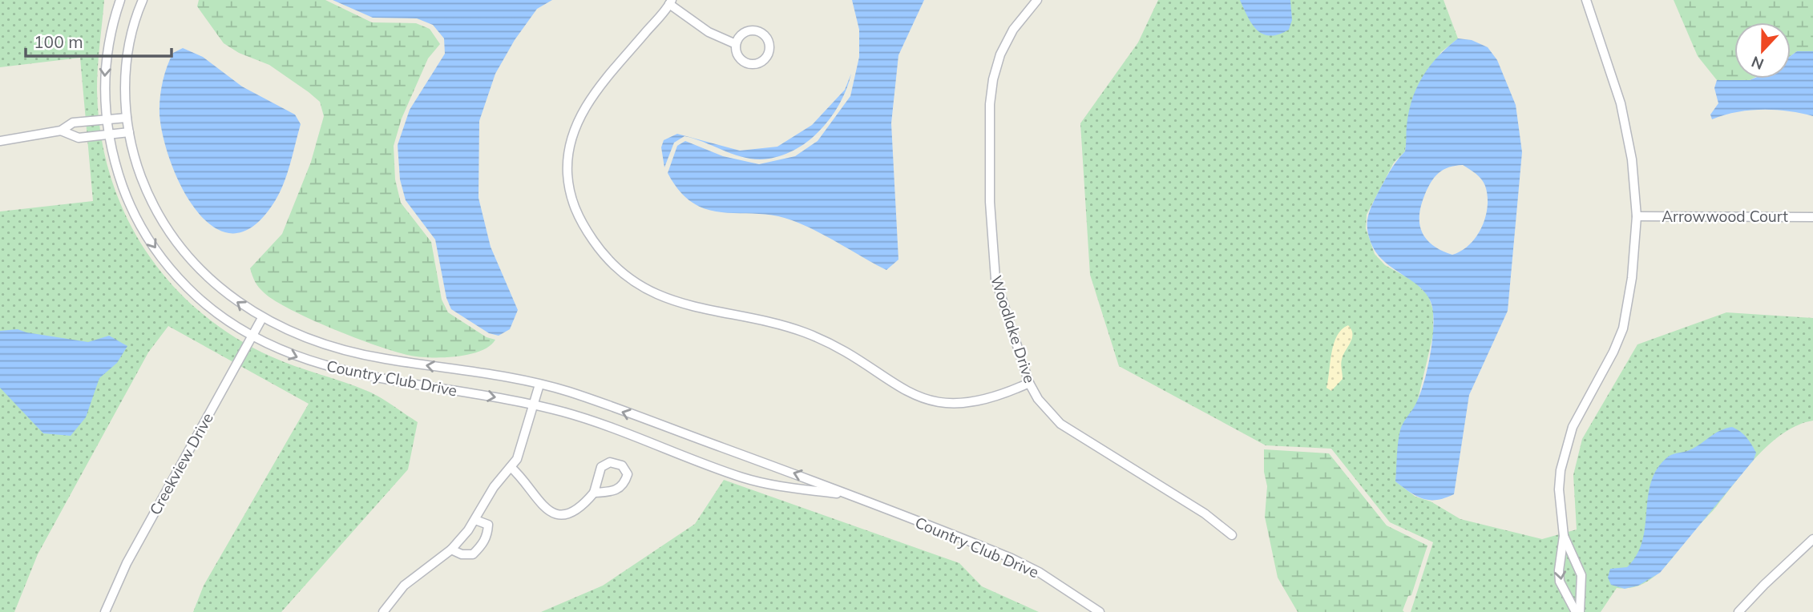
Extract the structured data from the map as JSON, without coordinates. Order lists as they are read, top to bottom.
{
  "streets": {
    "street": [
      "Arrowwood Court",
      "Woodlake Drive",
      "Country Club Drive",
      "Creekview Drive"
    ]
  },
  "crossings": [
    ["Country Club Drive", "Creekview Drive"]
  ],
  "scale_bar": "100 m",
  "north": "bottom"
}
